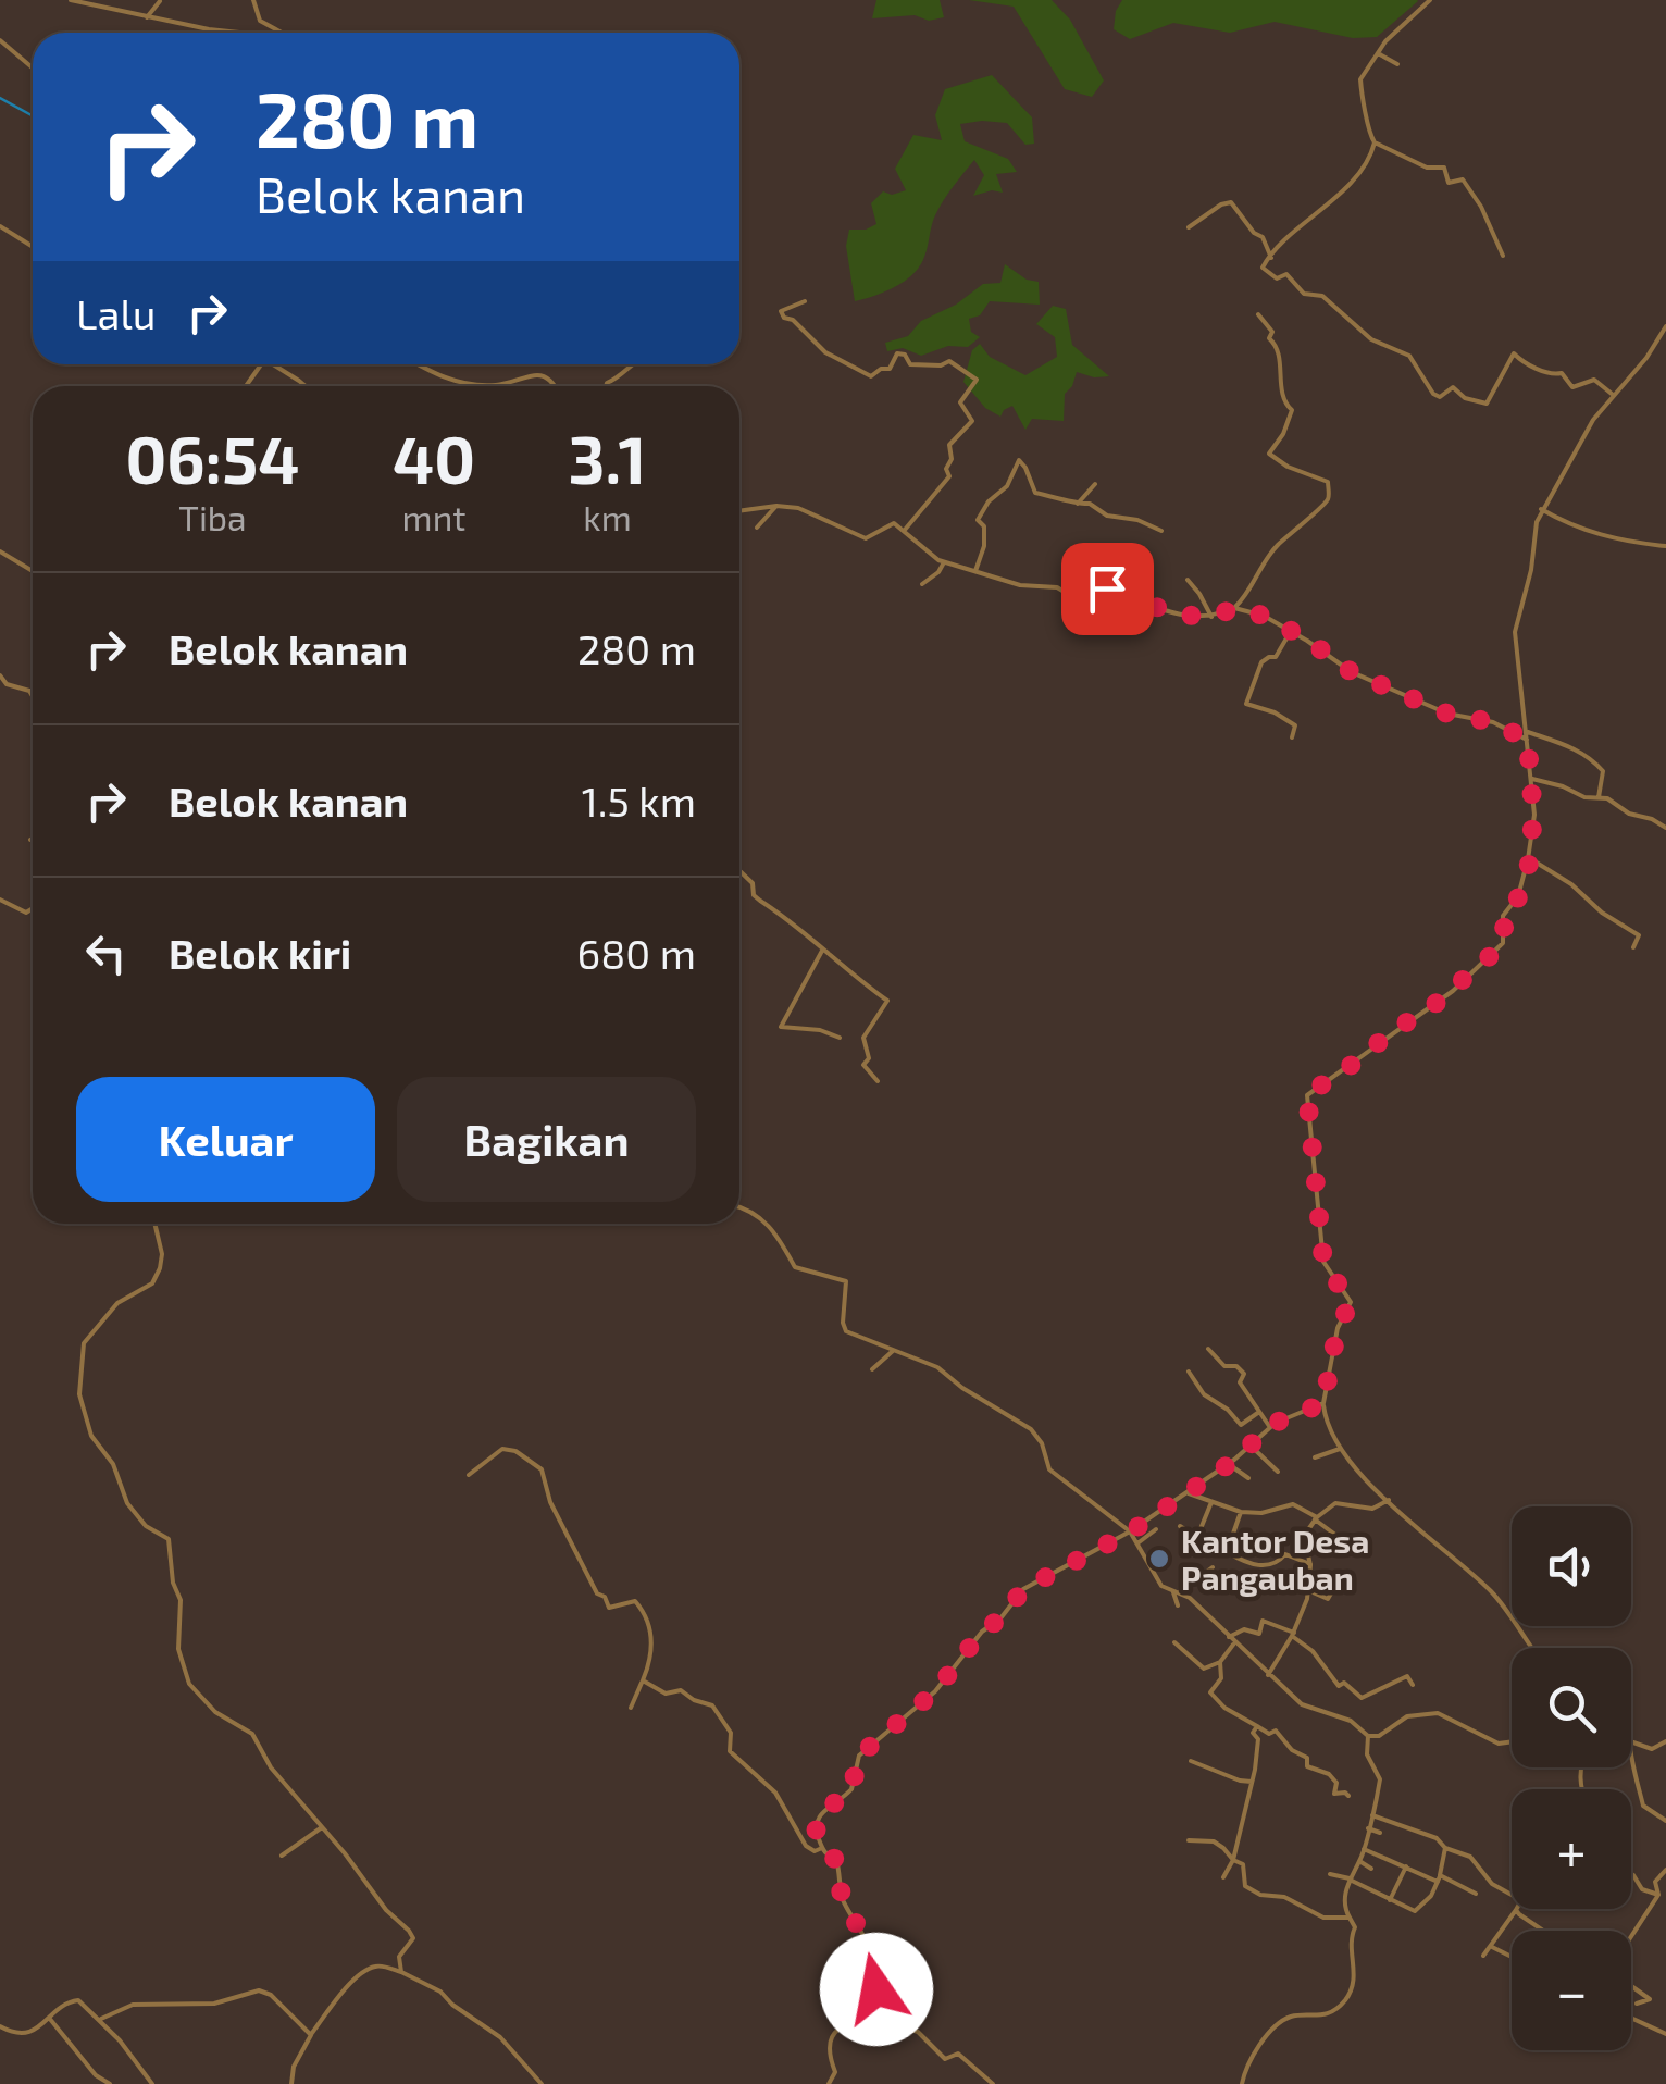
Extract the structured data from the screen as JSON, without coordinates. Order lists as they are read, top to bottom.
{
  "places": ["Kantor Desa Pangauban"],
  "page": {
    "turn": ["280 m", "Belok kanan"],
    "then": "Lalu",
    "eta": [
      "06:54",
      "Tiba",
      "40",
      "mnt",
      "3.1",
      "km"
    ],
    "list": [
      {
        "name": "Belok kanan",
        "value": "280 m"
      },
      {
        "name": "Belok kanan",
        "value": "1.5 km"
      },
      {
        "name": "Belok kiri",
        "value": "680 m"
      }
    ],
    "buttons": ["Keluar", "Bagikan"],
    "map_buttons": ["+", "−"]
  }
}
